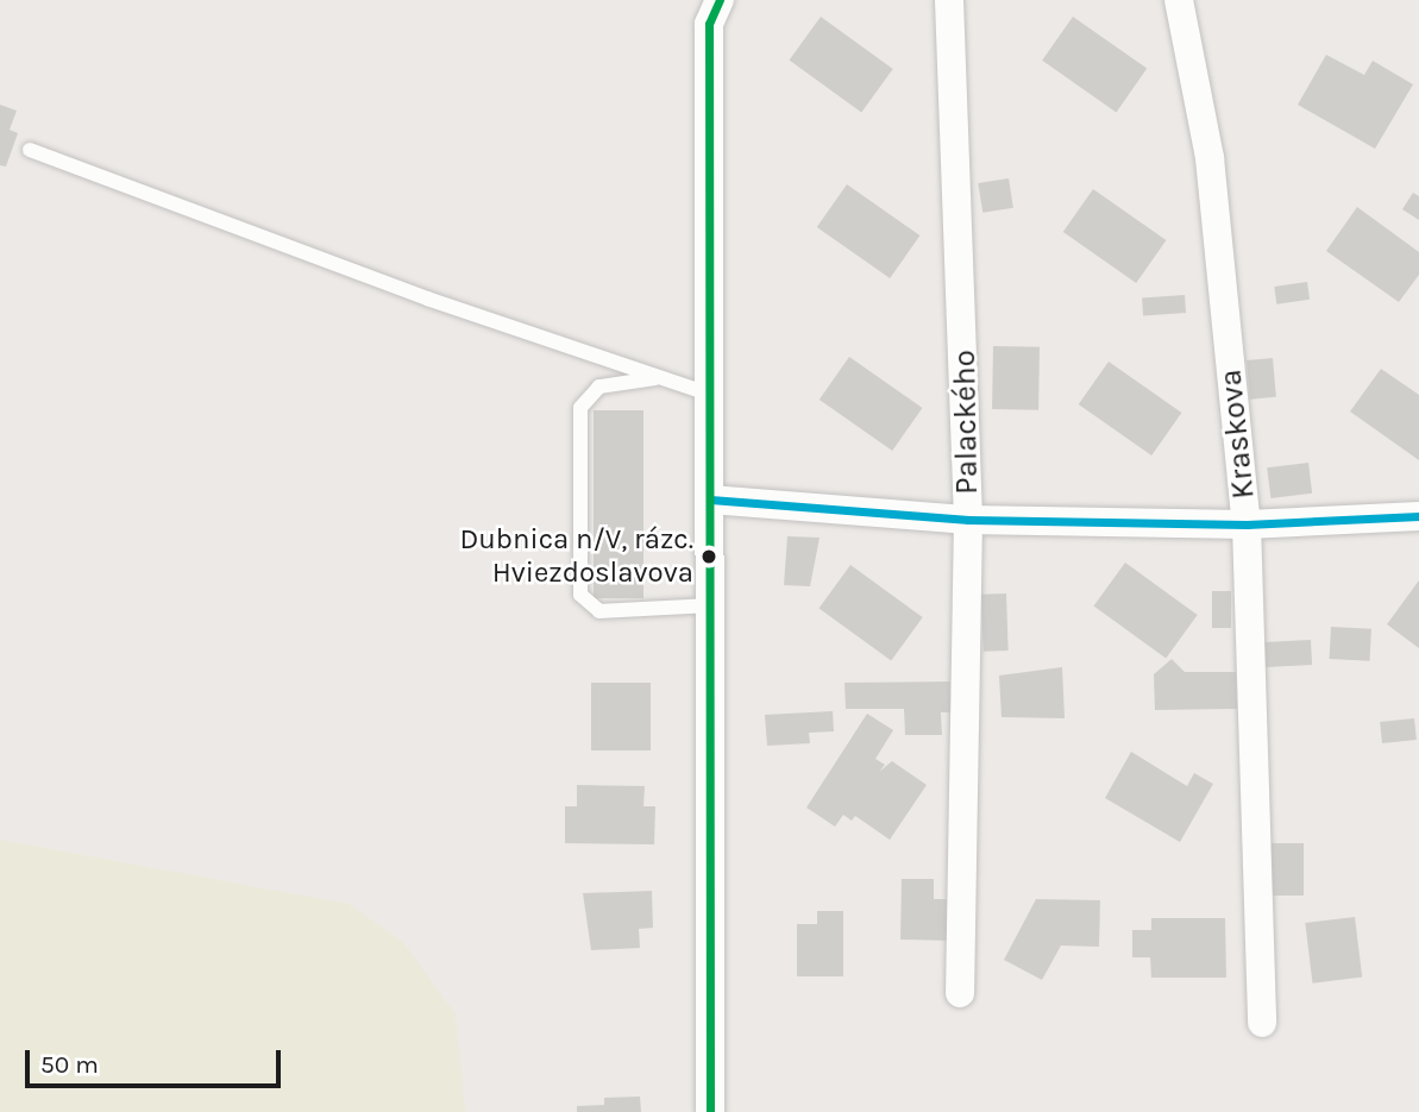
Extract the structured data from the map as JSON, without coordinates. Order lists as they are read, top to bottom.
{
  "streets": {
    "street": ["Palackého", "Kraskova"]
  },
  "places": ["Dubnica n/V, rázc. Hviezdoslavova"],
  "scale_bar": "50 m"
}
